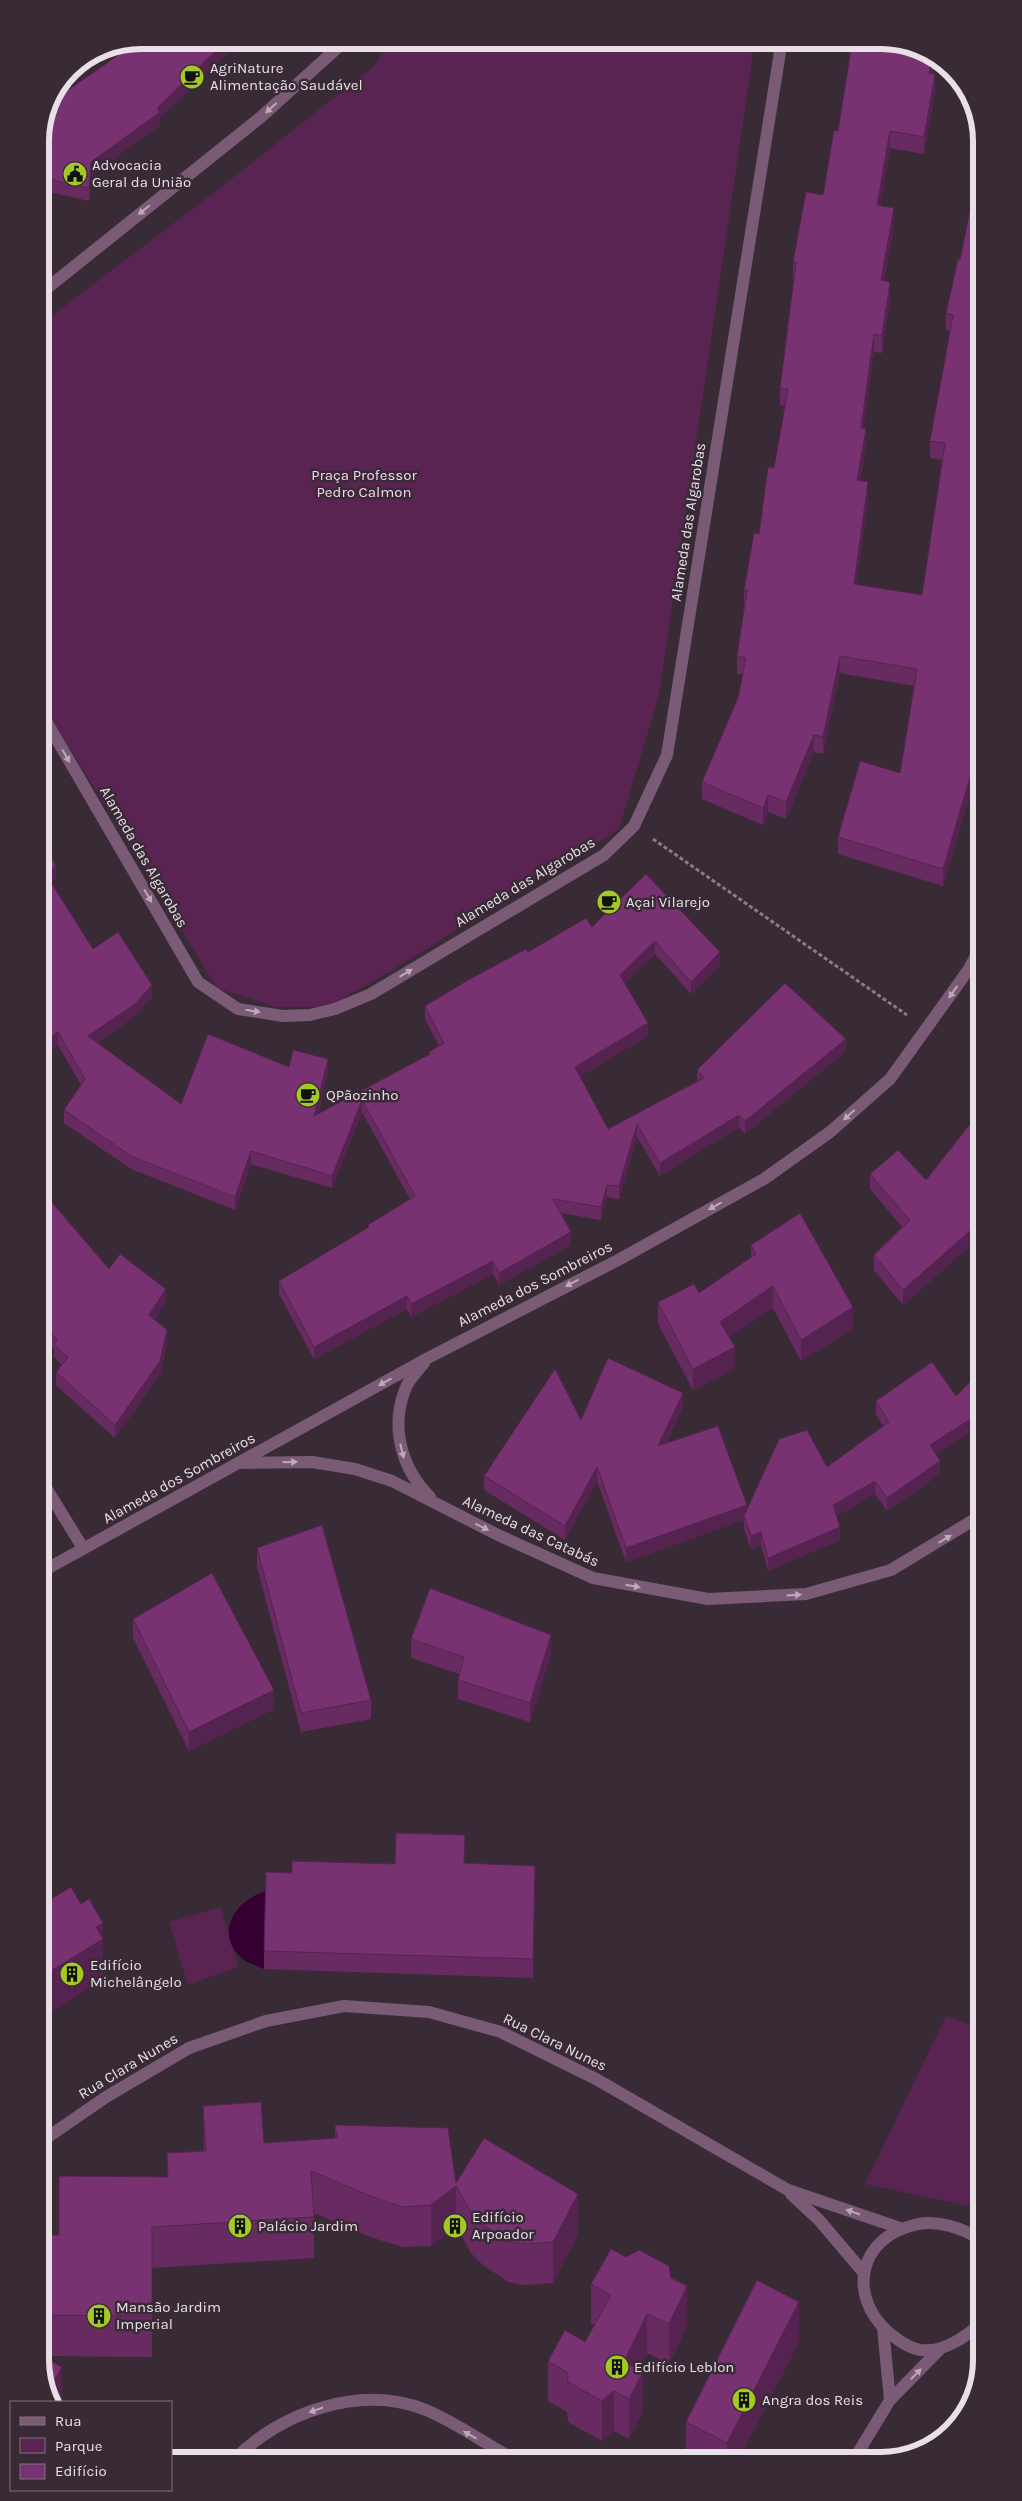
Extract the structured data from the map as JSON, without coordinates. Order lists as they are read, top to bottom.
{
  "streets": {
    "street": [
      "Alameda das Algarobas",
      "Alameda dos Sombreiros",
      "Alameda das Catabás",
      "Rua Clara Nunes"
    ]
  },
  "crossings": [
    ["Alameda dos Sombreiros", "Alameda das Catabás"]
  ],
  "one_way": ["Alameda dos Sombreiros", "Alameda das Catabás"],
  "parks": ["Praça Professor Pedro Calmon"],
  "places": {
    "cafe": ["AgriNature Alimentação Saudável", "Açai Vilarejo", "QPãozinho"],
    "public building": ["Advocacia Geral da União"],
    "building": [
      "Edifício Michelângelo",
      "Palácio Jardim",
      "Edifício Arpoador",
      "Mansão Jardim Imperial",
      "Edifício Leblon",
      "Angra dos Reis"
    ]
  },
  "legend": ["Rua", "Parque", "Edifício"]
}
